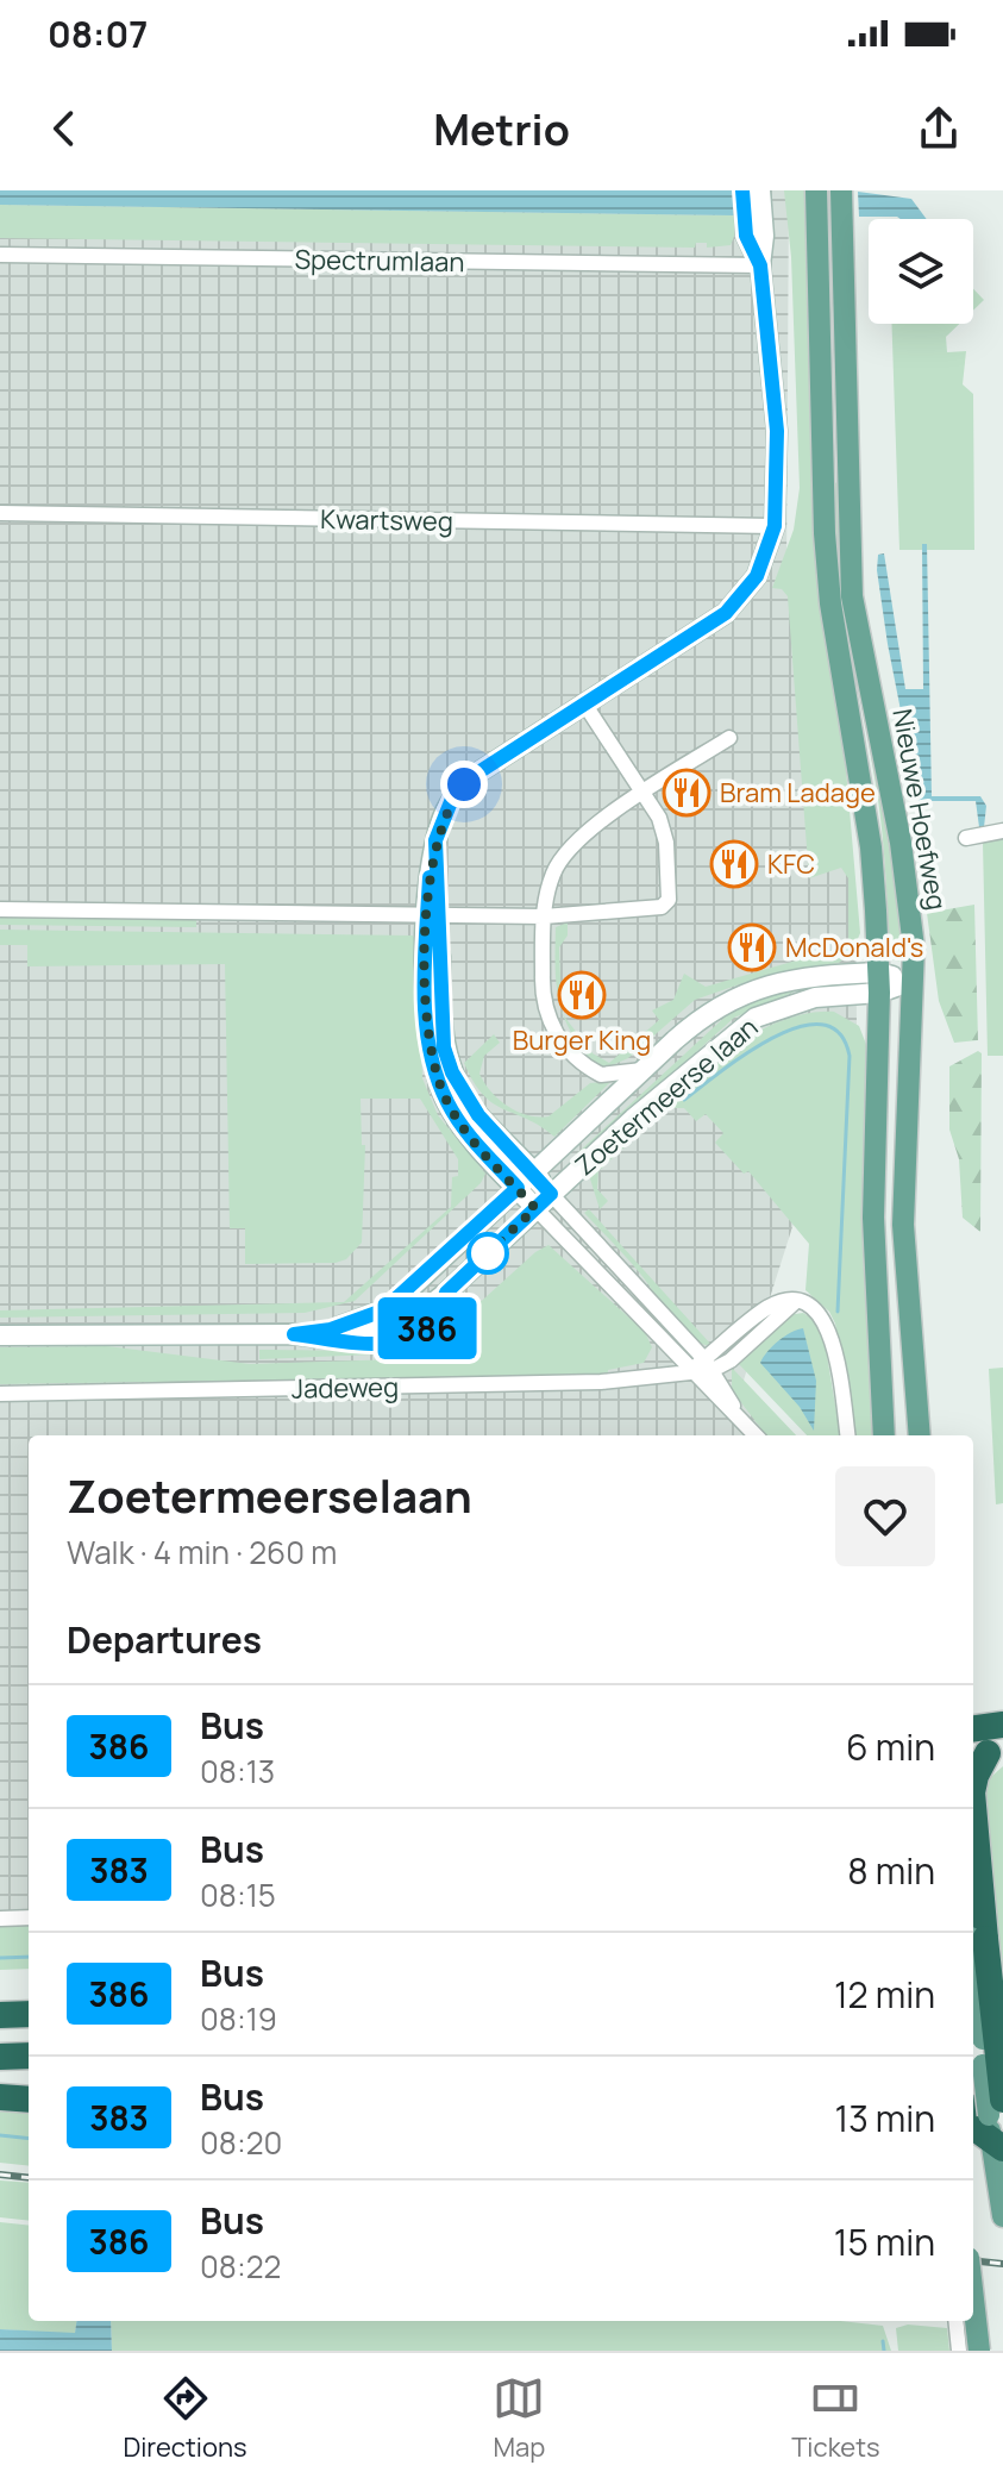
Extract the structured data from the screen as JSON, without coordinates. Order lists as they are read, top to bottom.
{
  "streets": {
    "main road": ["Nieuwe Hoefweg"],
    "street": [
      "Spectrumlaan",
      "Kwartsweg",
      "Zoetermeerse laan",
      "Jadeweg"
    ]
  },
  "crossings": [
    ["Nieuwe Hoefweg", "Zoetermeerse laan"]
  ],
  "places": {
    "restaurant": [
      "Bram Ladage",
      "KFC",
      "McDonald's",
      "Burger King"
    ]
  },
  "lines": ["bus line 386"],
  "page": {
    "status": "08:07",
    "header": "Metrio",
    "on_map": "386",
    "heading": [
      ["Zoetermeerselaan", "Walk · 4 min · 260 m"],
      "Departures"
    ],
    "list": [
      {
        "mark": "386",
        "name": "Bus",
        "note": "08:13",
        "value": "6 min"
      },
      {
        "mark": "383",
        "name": "Bus",
        "note": "08:15",
        "value": "8 min"
      },
      {
        "mark": "386",
        "name": "Bus",
        "note": "08:19",
        "value": "12 min"
      },
      {
        "mark": "383",
        "name": "Bus",
        "note": "08:20",
        "value": "13 min"
      },
      {
        "mark": "386",
        "name": "Bus",
        "note": "08:22",
        "value": "15 min"
      }
    ],
    "tabs": ["Directions", "Map", "Tickets"]
  }
}
